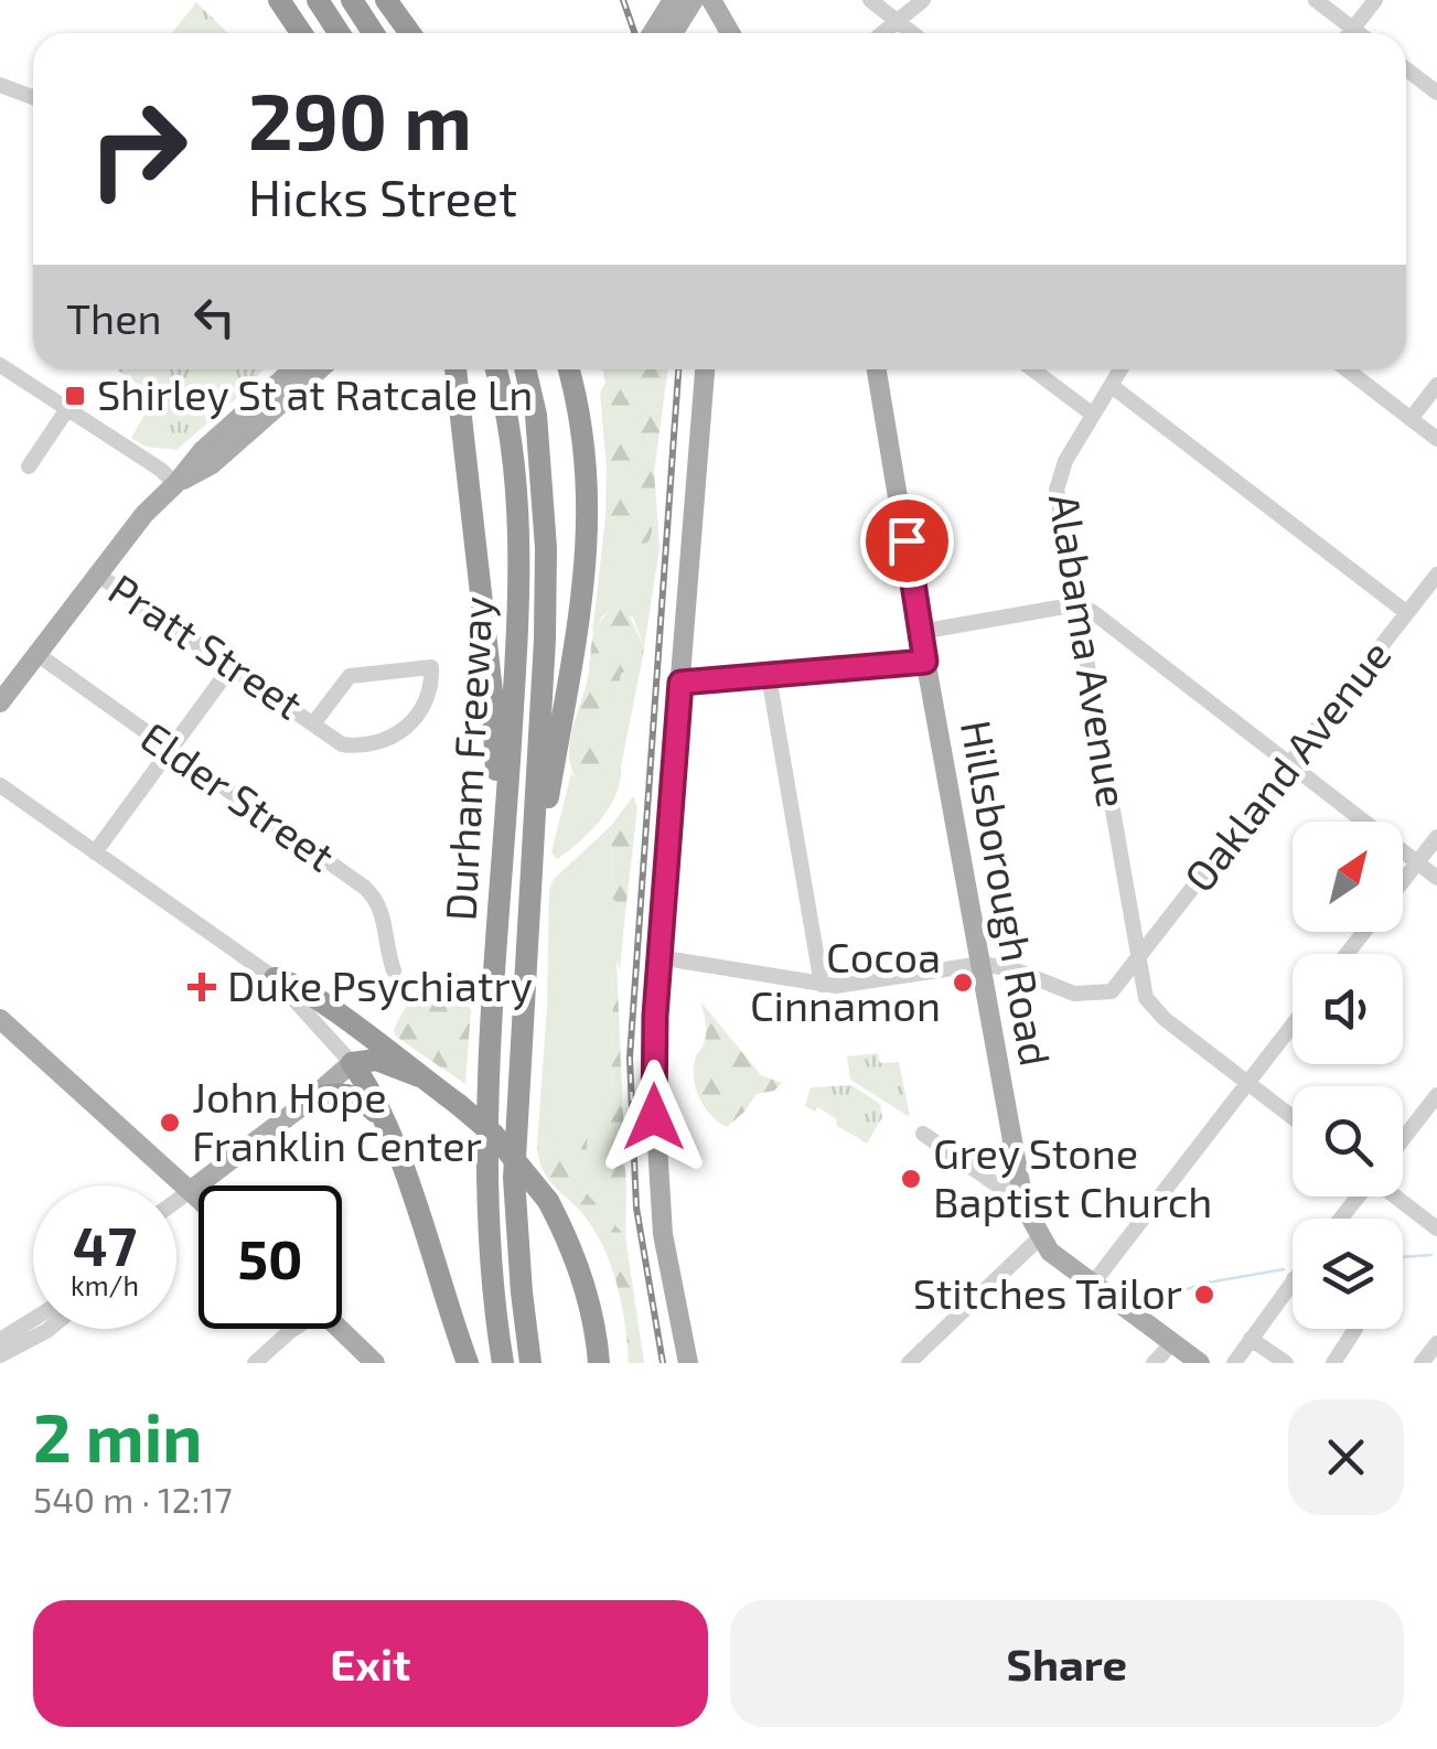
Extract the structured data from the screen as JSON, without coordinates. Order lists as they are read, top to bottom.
{
  "streets": {
    "highway": ["Durham Freeway"],
    "main road": ["Hillsborough Road"],
    "street": [
      "Pratt Street",
      "Alabama Avenue",
      "Oakland Avenue",
      "Elder Street"
    ]
  },
  "crossings": [
    ["Alabama Avenue", "Oakland Avenue"],
    ["Oakland Avenue", "Hillsborough Road"]
  ],
  "places": {
    "transit": ["Shirley St at Ratcale Ln"],
    "other": [
      "Cocoa Cinnamon",
      "John Hope Franklin Center",
      "Grey Stone Baptist Church",
      "Stitches Tailor"
    ],
    "health": ["Duke Psychiatry"]
  },
  "north": "top right",
  "page": {
    "turn": ["290 m", "Hicks Street"],
    "then": "Then",
    "speed": "47 km/h",
    "limit": "50",
    "heading": ["2 min", "540 m · 12:17"],
    "buttons": ["Exit", "Share"]
  }
}
